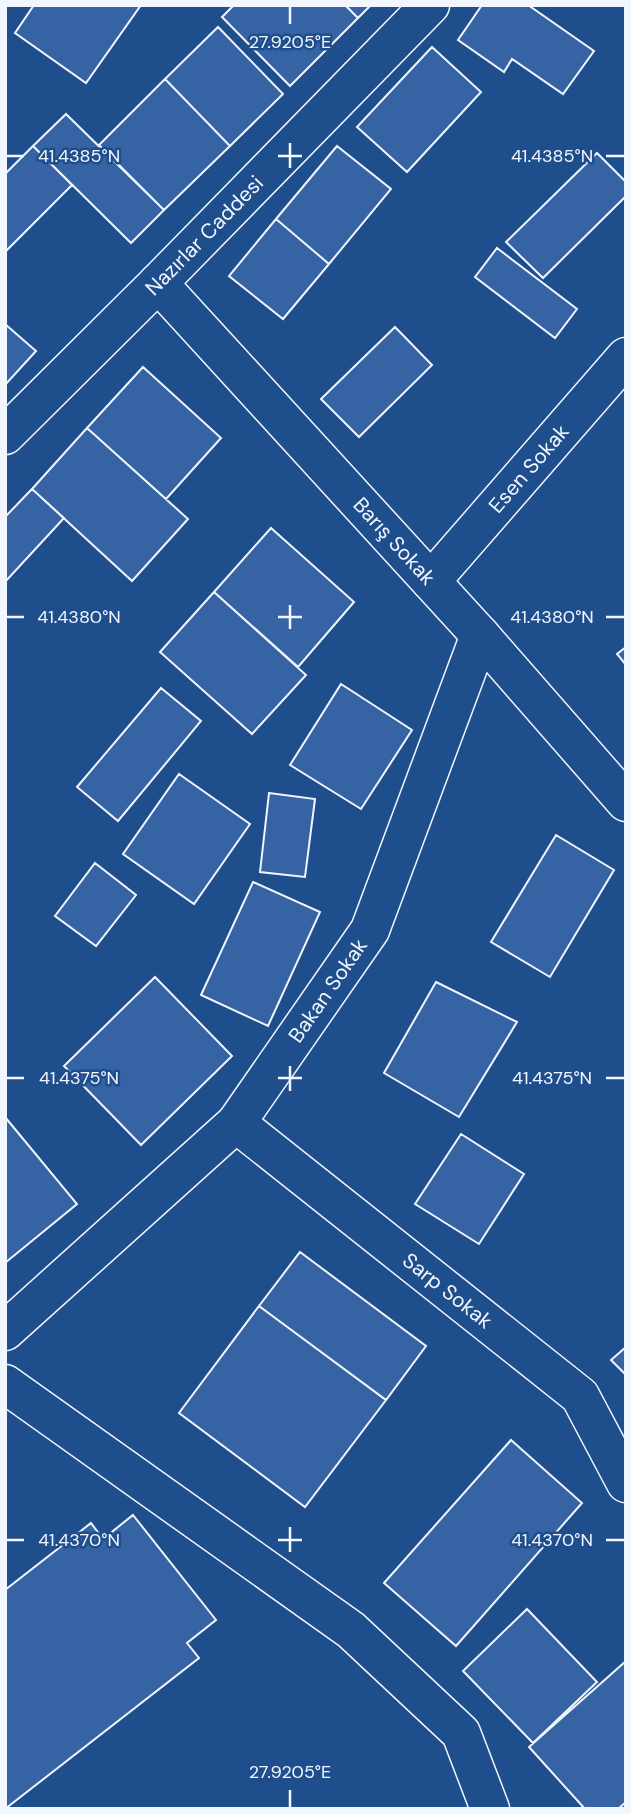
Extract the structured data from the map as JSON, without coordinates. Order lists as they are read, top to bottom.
{
  "streets": {
    "street": [
      "Nazırlar Caddesi",
      "Esen Sokak",
      "Barış Sokak",
      "Bakan Sokak",
      "Sarp Sokak"
    ]
  },
  "crossings": [
    ["Nazırlar Caddesi", "Barış Sokak"],
    ["Esen Sokak", "Barış Sokak"],
    ["Barış Sokak", "Bakan Sokak"],
    ["Bakan Sokak", "Sarp Sokak"]
  ],
  "coordinates": [
    "27.9205°E",
    "41.4385°N",
    "41.4380°N",
    "41.4375°N",
    "41.4370°N"
  ]
}
